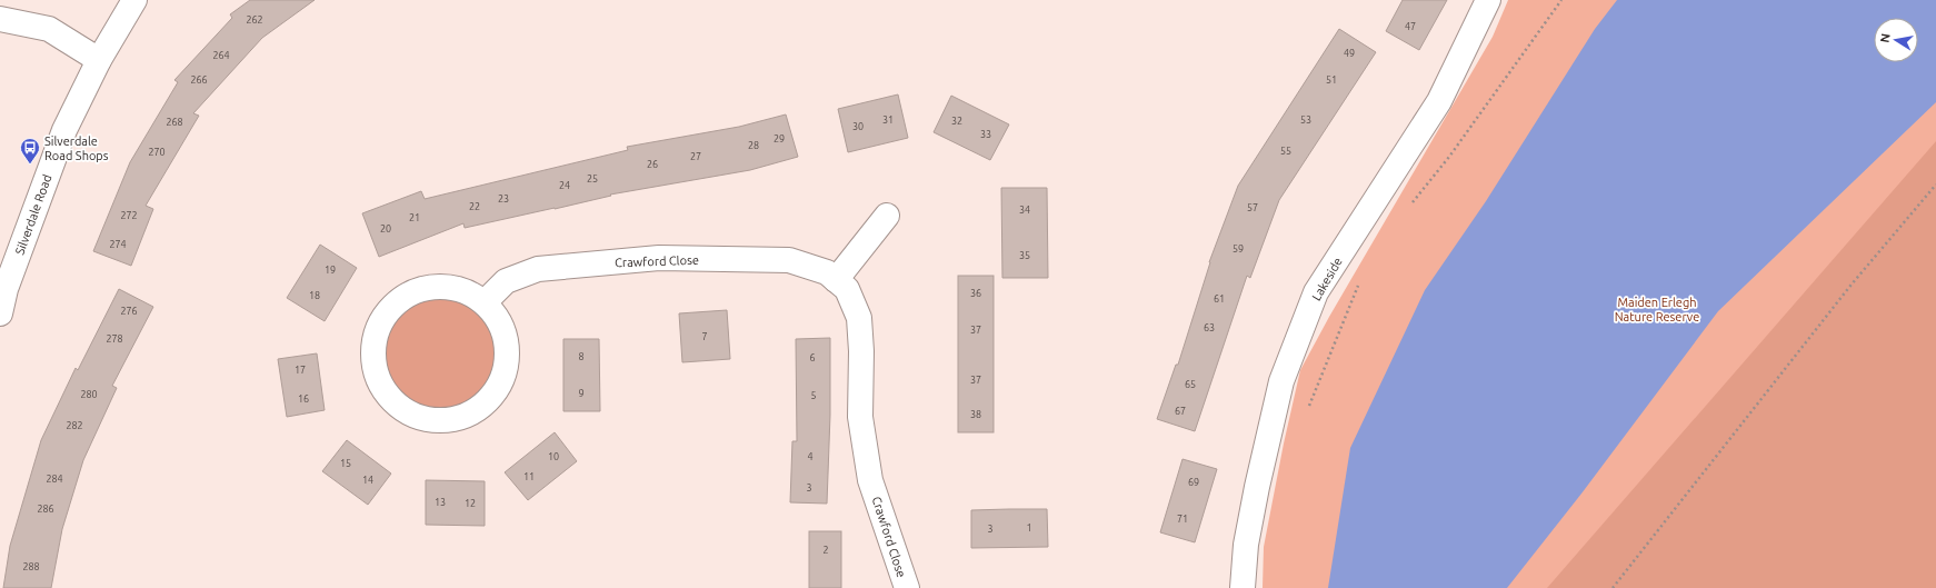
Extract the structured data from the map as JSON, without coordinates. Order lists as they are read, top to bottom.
{
  "streets": {
    "street": ["Silverdale Road", "Crawford Close", "Lakeside"]
  },
  "parks": ["Maiden Erlegh Nature Reserve"],
  "places": {
    "bus stop": ["Silverdale Road Shops"]
  },
  "house_numbers": [
    "262",
    "47",
    "49",
    "264",
    "266",
    "51",
    "31",
    "53",
    "32",
    "268",
    "30",
    "33",
    "29",
    "28",
    "55",
    "270",
    "27",
    "26",
    "25",
    "24",
    "23",
    "22",
    "57",
    "34",
    "272",
    "21",
    "20",
    "274",
    "59",
    "35",
    "19",
    "36",
    "18",
    "61",
    "276",
    "63",
    "37",
    "7",
    "278",
    "8",
    "6",
    "17",
    "37",
    "65",
    "9",
    "280",
    "5",
    "16",
    "67",
    "38",
    "282",
    "10",
    "4",
    "15",
    "11",
    "284",
    "14",
    "69",
    "3",
    "13",
    "12",
    "286",
    "71",
    "1",
    "3",
    "2",
    "288"
  ],
  "north": "left"
}
